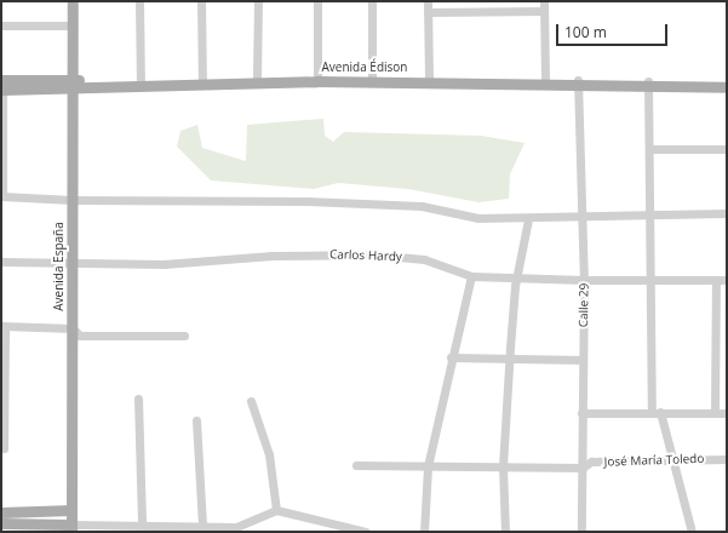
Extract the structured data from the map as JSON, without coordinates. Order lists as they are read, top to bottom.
{
  "streets": {
    "main road": ["Avenida Édison", "Avenida España"],
    "street": ["Carlos Hardy", "Calle 29", "José María Toledo"]
  },
  "crossings": [
    ["Avenida Édison", "Avenida España"],
    ["Avenida Édison", "Calle 29"],
    ["Carlos Hardy", "Avenida España"],
    ["Carlos Hardy", "Calle 29"],
    ["Calle 29", "José María Toledo"]
  ],
  "scale_bar": "100 m"
}
